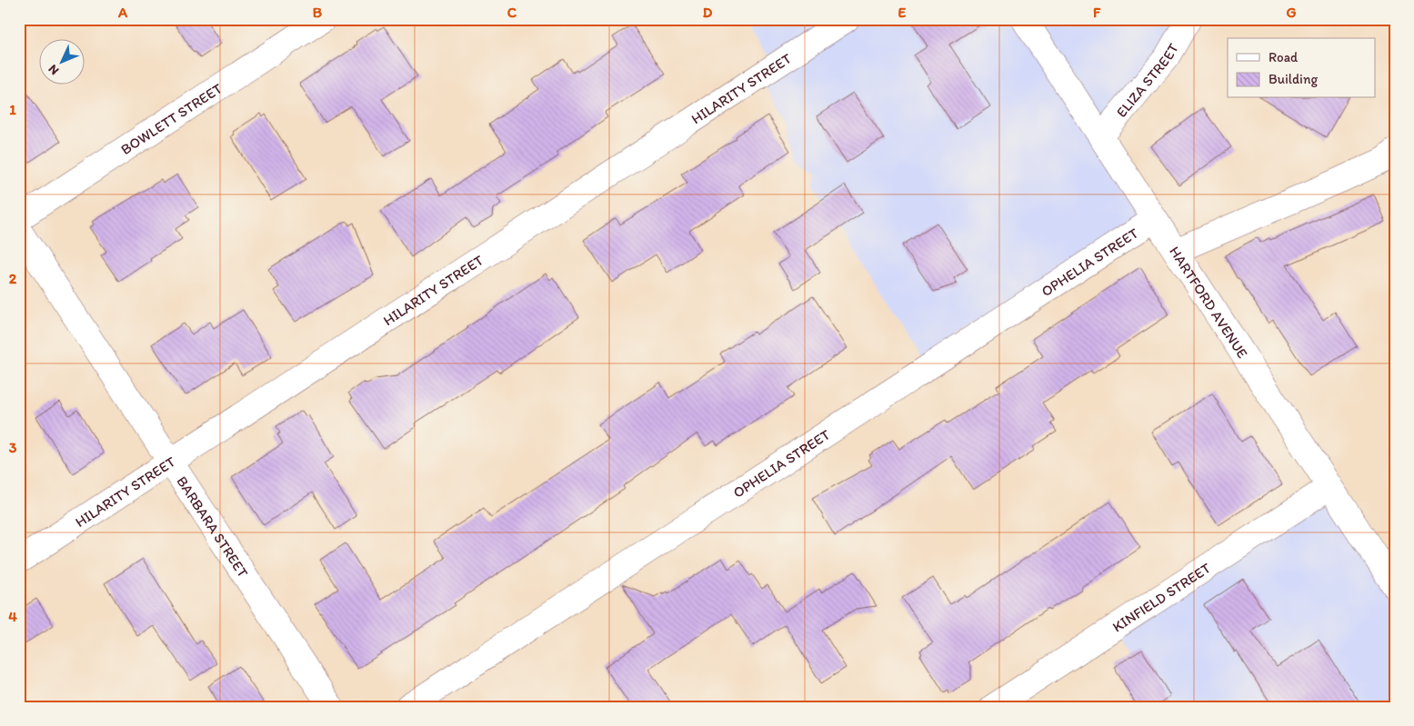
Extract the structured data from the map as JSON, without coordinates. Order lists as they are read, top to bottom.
{
  "streets": {
    "street": [
      "ELIZA STREET",
      "HILARITY STREET",
      "BOWLETT STREET",
      "OPHELIA STREET",
      "HARTFORD AVENUE",
      "BARBARA STREET",
      "KINFIELD STREET"
    ]
  },
  "crossings": [
    ["ELIZA STREET", "HARTFORD AVENUE"],
    ["HILARITY STREET", "BARBARA STREET"],
    ["OPHELIA STREET", "HARTFORD AVENUE"],
    ["HARTFORD AVENUE", "KINFIELD STREET"]
  ],
  "legend": ["Road", "Building"],
  "north": "bottom left",
  "grid": {
    "columns": [
      "A",
      "B",
      "C",
      "D",
      "E",
      "F",
      "G"
    ],
    "rows": [
      "1",
      "2",
      "3",
      "4"
    ]
  }
}
